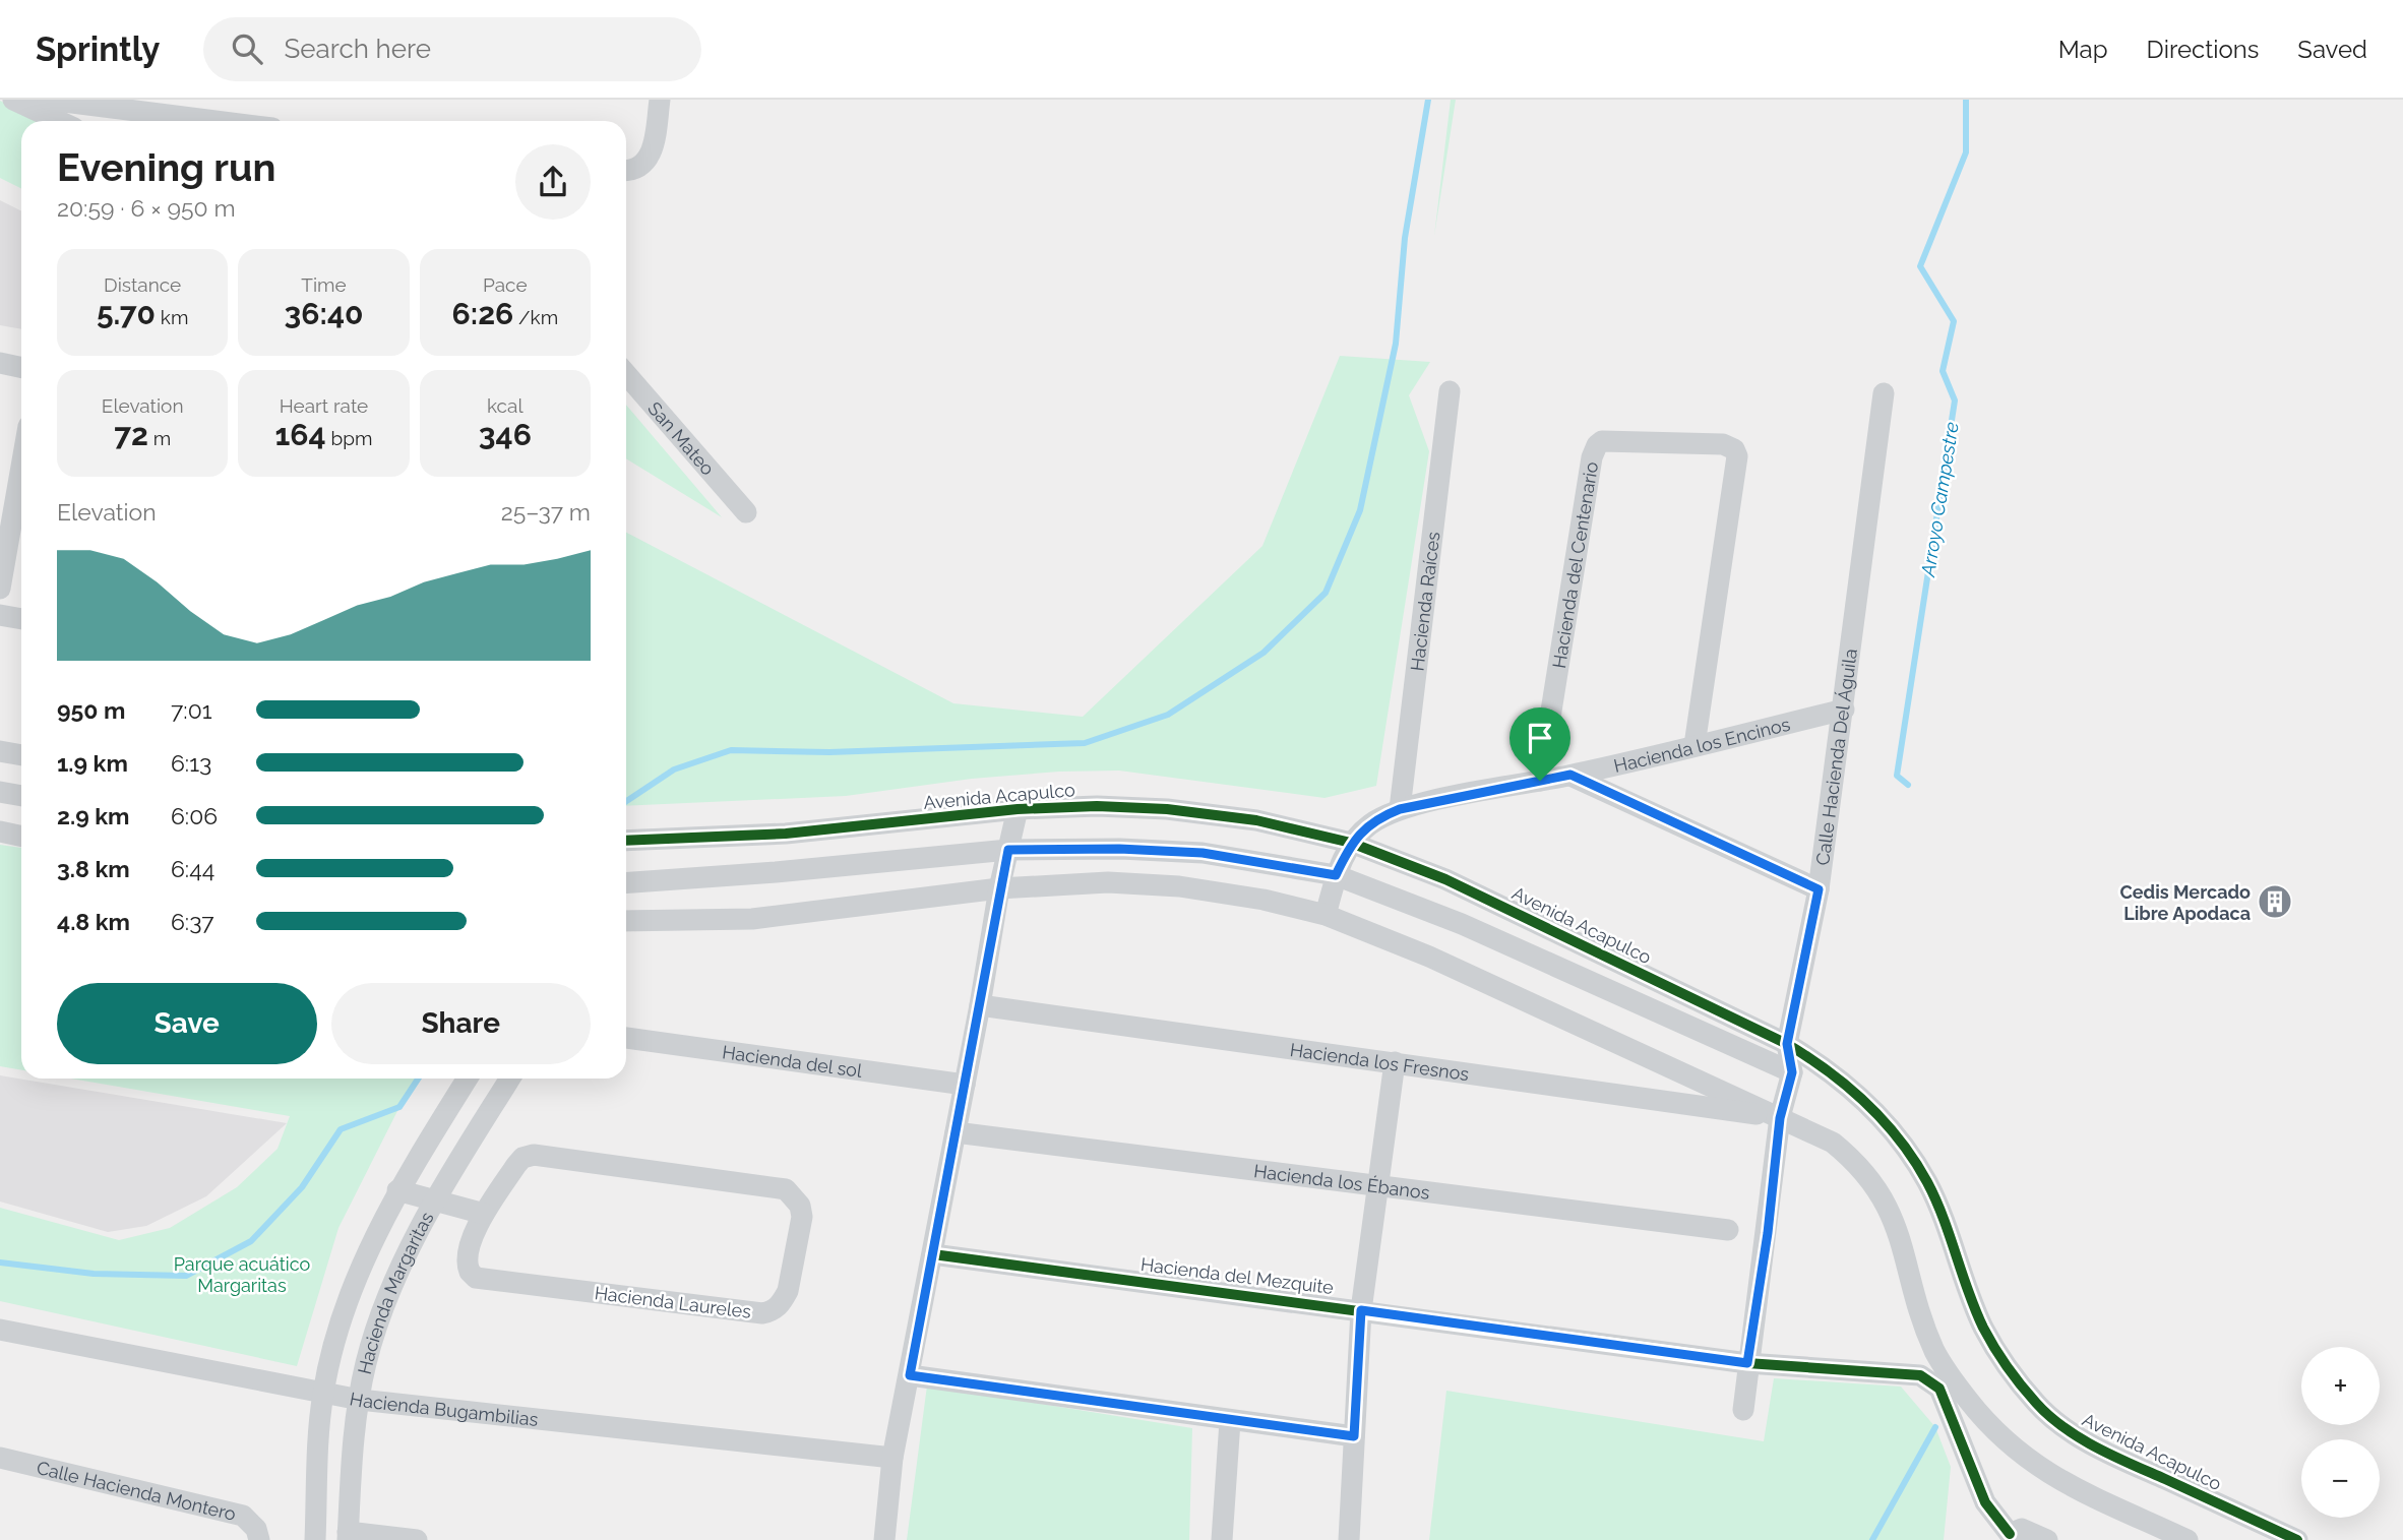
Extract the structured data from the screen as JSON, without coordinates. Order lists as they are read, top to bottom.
{
  "streets": {
    "street": [
      "San Mateo",
      "Hacienda del Centenario",
      "Hacienda Raíces",
      "Hacienda los Encinos",
      "Calle Hacienda Del Águila",
      "Avenida Acapulco",
      "Hacienda los Fresnos",
      "Hacienda del sol",
      "Hacienda los Ébanos",
      "Hacienda del Mezquite",
      "Hacienda Margaritas",
      "Hacienda Laureles",
      "Hacienda Bugambilias",
      "Calle Hacienda Montero"
    ]
  },
  "crossings": [
    ["Hacienda del Centenario", "Hacienda los Encinos"],
    ["Hacienda Raíces", "Hacienda los Encinos"],
    ["Hacienda los Encinos", "Calle Hacienda Del Águila"],
    ["Hacienda los Encinos", "Avenida Acapulco"],
    ["Calle Hacienda Del Águila", "Avenida Acapulco"],
    ["Calle Hacienda Del Águila", "Hacienda los Fresnos"],
    ["Calle Hacienda Del Águila", "Hacienda del Mezquite"],
    ["Hacienda Margaritas", "Hacienda Bugambilias"]
  ],
  "water": ["Arroyo Campestre"],
  "parks": ["Parque acuático Margaritas"],
  "places": {
    "building": ["Cedis Mercado Libre Apodaca"]
  },
  "page": {
    "header": "Sprintly",
    "search": "Search here",
    "nav": ["Map", "Directions", "Saved"],
    "heading": ["Evening run", "20:59 · 6 × 950 m"],
    "stats": [
      ["Distance", "5.70 km"],
      ["Time", "36:40"],
      ["Pace", "6:26 /km"],
      ["Elevation", "72 m"],
      ["Heart rate", "164 bpm"],
      ["kcal", "346"]
    ],
    "chart": ["Elevation", "25–37 m"],
    "list": [
      {
        "name": "950 m",
        "note": "7:01"
      },
      {
        "name": "1.9 km",
        "note": "6:13"
      },
      {
        "name": "2.9 km",
        "note": "6:06"
      },
      {
        "name": "3.8 km",
        "note": "6:44"
      },
      {
        "name": "4.8 km",
        "note": "6:37"
      }
    ],
    "buttons": ["Save", "Share"],
    "map_buttons": ["+", "−"]
  }
}
